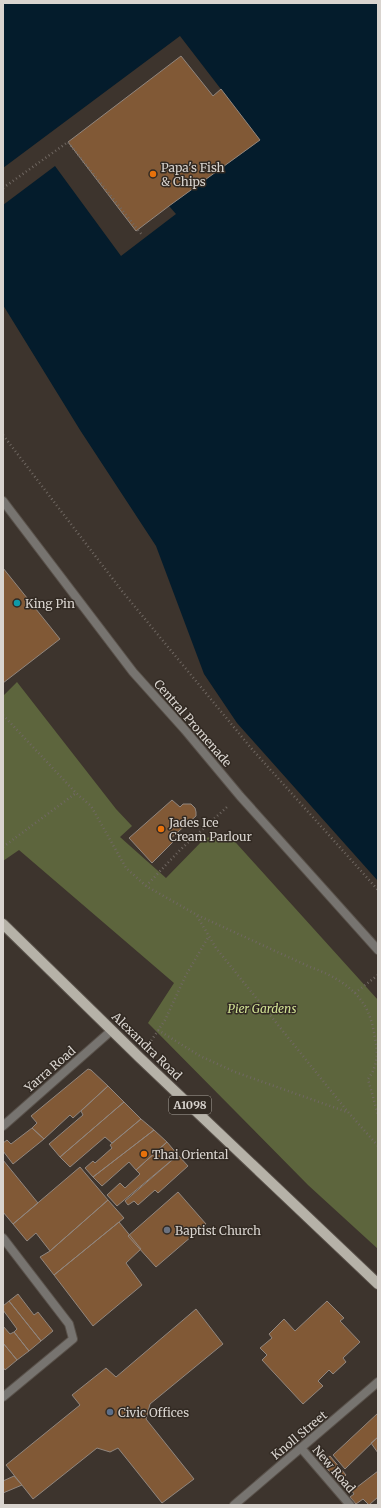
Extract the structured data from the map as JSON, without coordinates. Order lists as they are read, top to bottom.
{
  "streets": {
    "main road": ["Alexandra Road", "A1098"],
    "street": [
      "Central Promenade",
      "Yarra Road",
      "Knoll Street",
      "New Road"
    ]
  },
  "crossings": [
    ["Alexandra Road", "Yarra Road"],
    ["Knoll Street", "New Road"]
  ],
  "parks": ["Pier Gardens"],
  "places": [
    "Papa's Fish & Chips",
    "King Pin",
    "Jades Ice Cream Parlour",
    "Thai Oriental",
    "Baptist Church",
    "Civic Offices"
  ]
}
